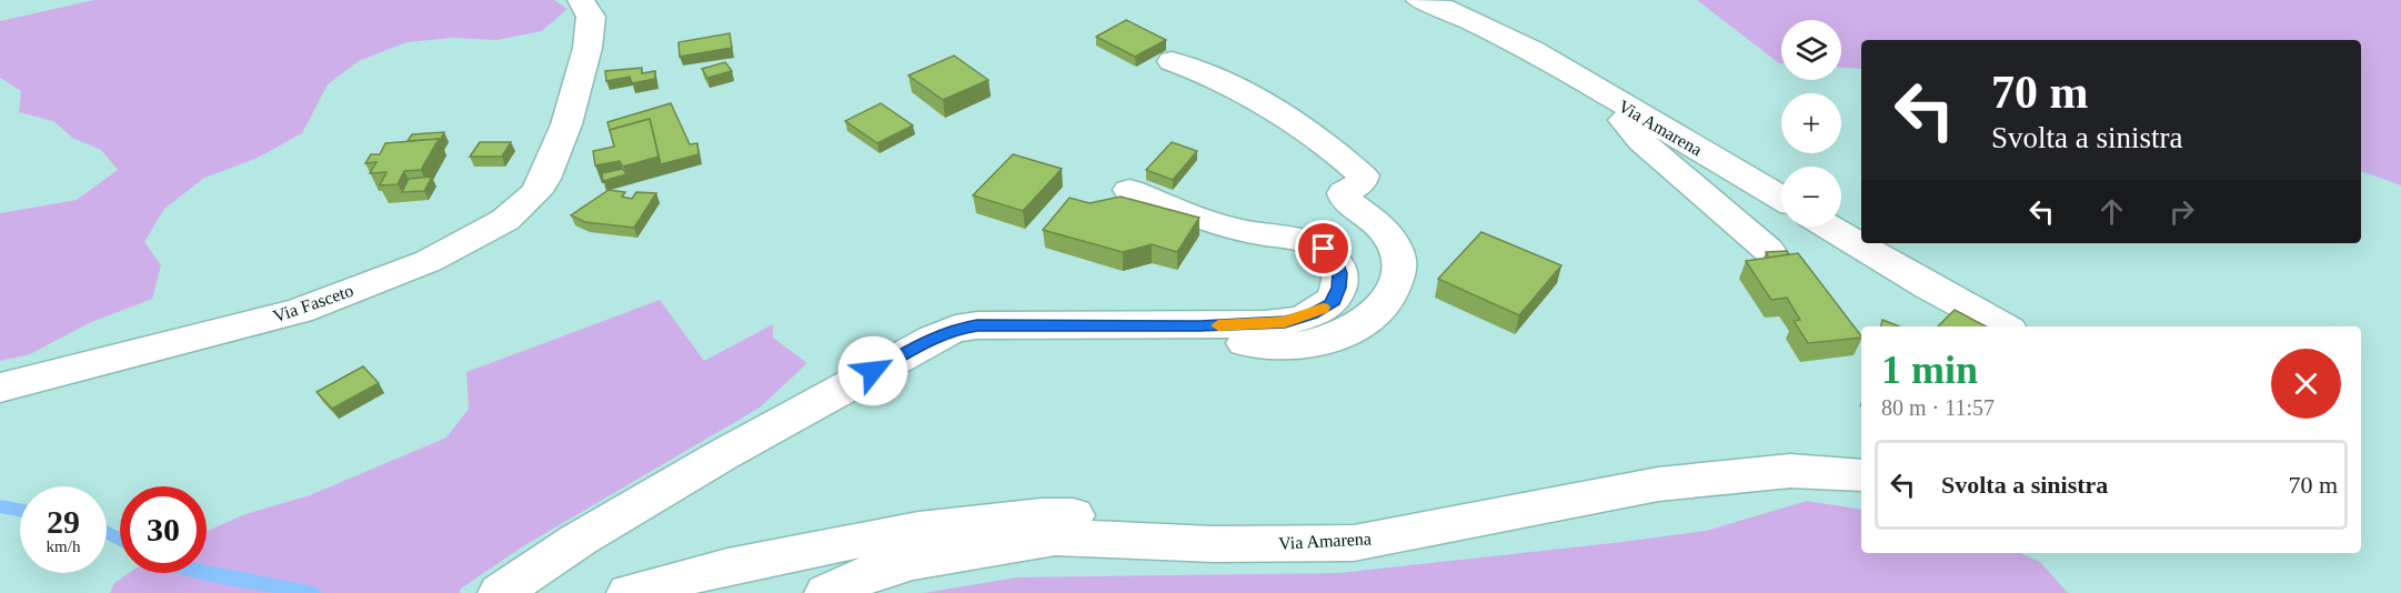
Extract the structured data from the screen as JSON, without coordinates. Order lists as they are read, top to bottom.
{
  "streets": {
    "street": ["Via Amarena", "Via Fasceto"]
  },
  "page": {
    "map_buttons": ["+", "−"],
    "turn": ["70 m", "Svolta a sinistra"],
    "heading": ["1 min", "80 m · 11:57"],
    "list": [
      {
        "name": "Svolta a sinistra",
        "value": "70 m"
      }
    ],
    "speed": "29 km/h",
    "limit": "30"
  }
}
